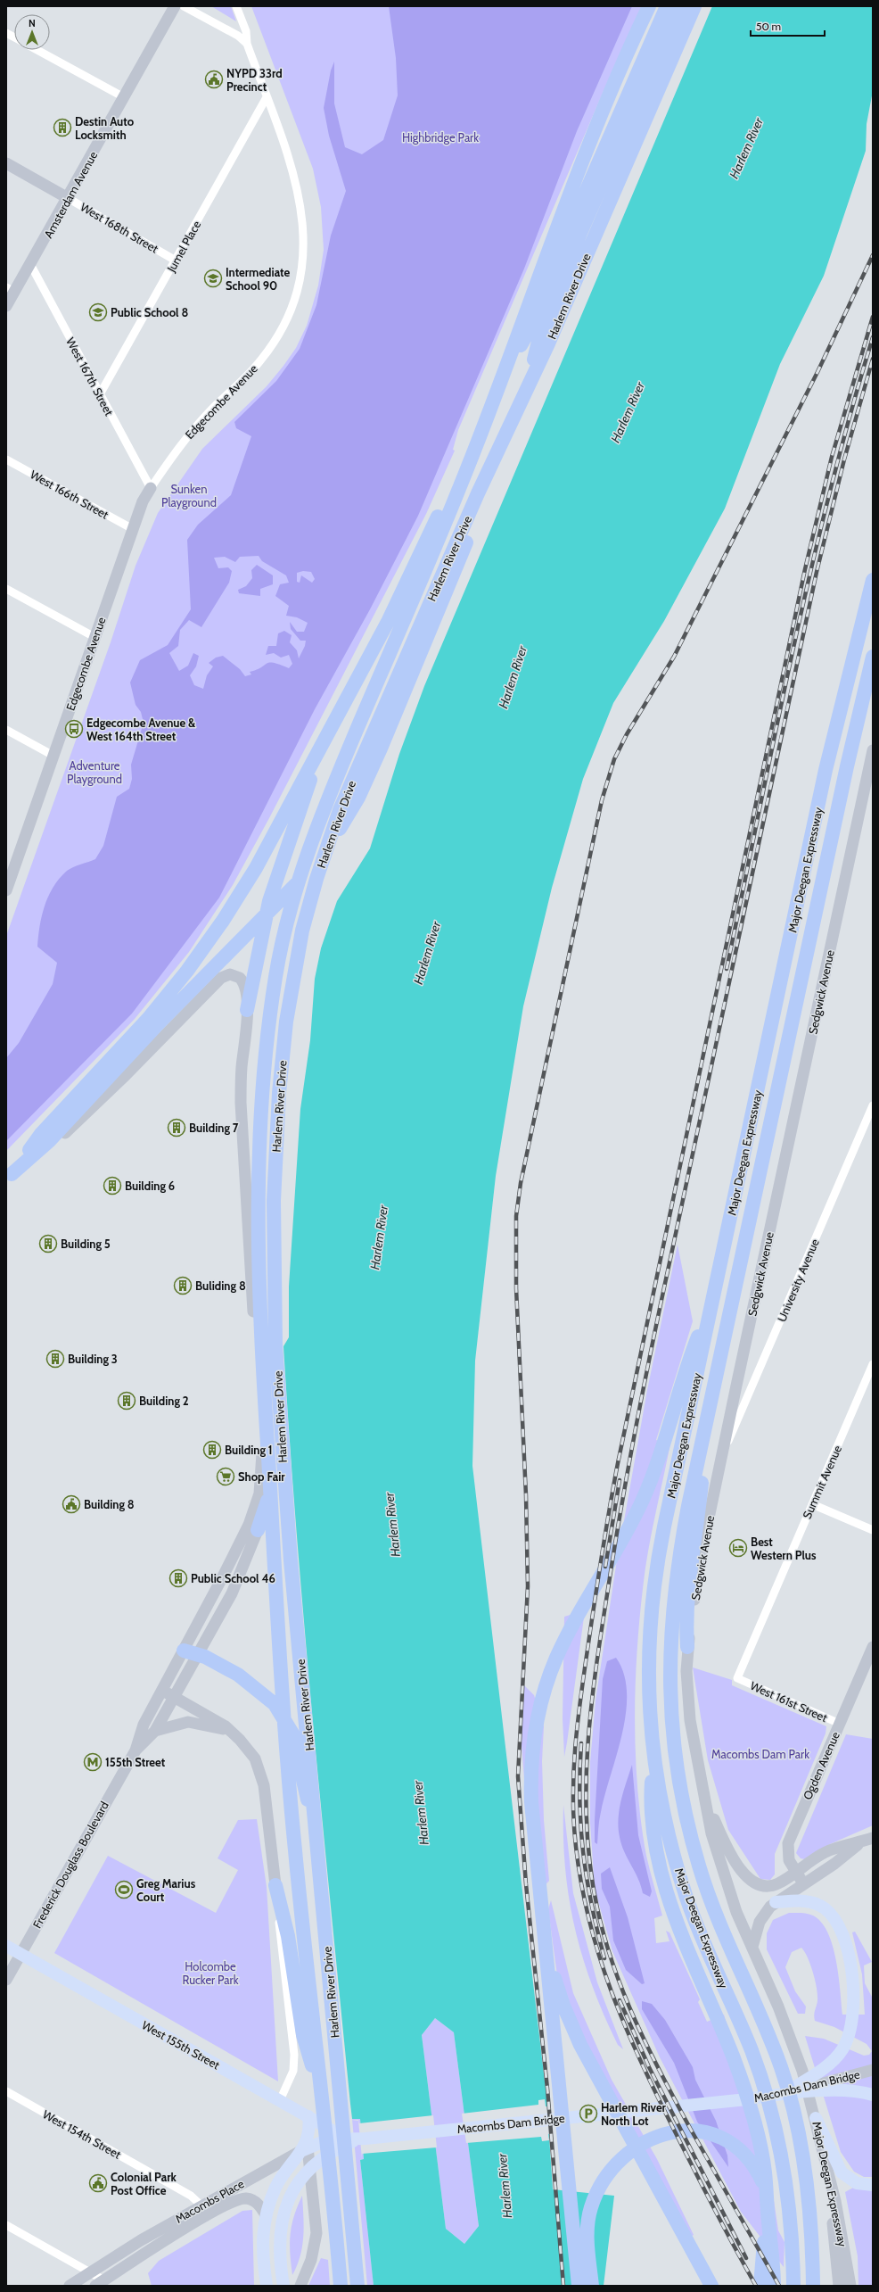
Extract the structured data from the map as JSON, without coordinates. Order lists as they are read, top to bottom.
{
  "streets": {
    "highway": ["Harlem River Drive", "Major Deegan Expressway"],
    "main road": [
      "Amsterdam Avenue",
      "West 168th Street",
      "Edgecombe Avenue",
      "Sedgwick Avenue",
      "Ogden Avenue",
      "Frederick Douglass Boulevard",
      "West 155th Street",
      "Macombs Dam Bridge",
      "Macombs Place"
    ],
    "street": [
      "Jumel Place",
      "West 167th Street",
      "West 166th Street",
      "University Avenue",
      "Summit Avenue",
      "West 161st Street",
      "West 154th Street"
    ]
  },
  "crossings": [
    ["Amsterdam Avenue", "West 168th Street"],
    ["Amsterdam Avenue", "West 167th Street"],
    ["West 168th Street", "Jumel Place"],
    ["Jumel Place", "West 167th Street"],
    ["Jumel Place", "Edgecombe Avenue"],
    ["Harlem River Drive", "Frederick Douglass Boulevard"],
    ["West 167th Street", "Edgecombe Avenue"],
    ["Edgecombe Avenue", "West 166th Street"],
    ["Major Deegan Expressway", "Sedgwick Avenue"],
    ["Sedgwick Avenue", "University Avenue"],
    ["Summit Avenue", "West 161st Street"],
    ["West 161st Street", "Ogden Avenue"],
    ["West 155th Street", "Macombs Dam Bridge"],
    ["West 155th Street", "Macombs Place"],
    ["Macombs Dam Bridge", "Macombs Place"],
    ["West 154th Street", "Macombs Place"]
  ],
  "water": ["Harlem River"],
  "parks": [
    "Highbridge Park",
    "Sunken Playground",
    "Adventure Playground",
    "Macombs Dam Park",
    "Holcombe Rucker Park"
  ],
  "places": {
    "public building": ["NYPD 33rd Precinct", "Building 8", "Colonial Park Post Office"],
    "building": [
      "Destin Auto Locksmith",
      "Building 7",
      "Building 6",
      "Building 5",
      "Buliding 8",
      "Building 3",
      "Building 2",
      "Building 1",
      "Public School 46"
    ],
    "school or university": ["Intermediate School 90", "Public School 8"],
    "bus stop": ["Edgecombe Avenue & West 164th Street"],
    "supermarket": ["Shop Fair"],
    "hotel": ["Best Western Plus"],
    "metro station": ["155th Street"],
    "sports": ["Greg Marius Court"],
    "parking": ["Harlem River North Lot"]
  },
  "scale_bar": "50 m",
  "north": "top"
}
